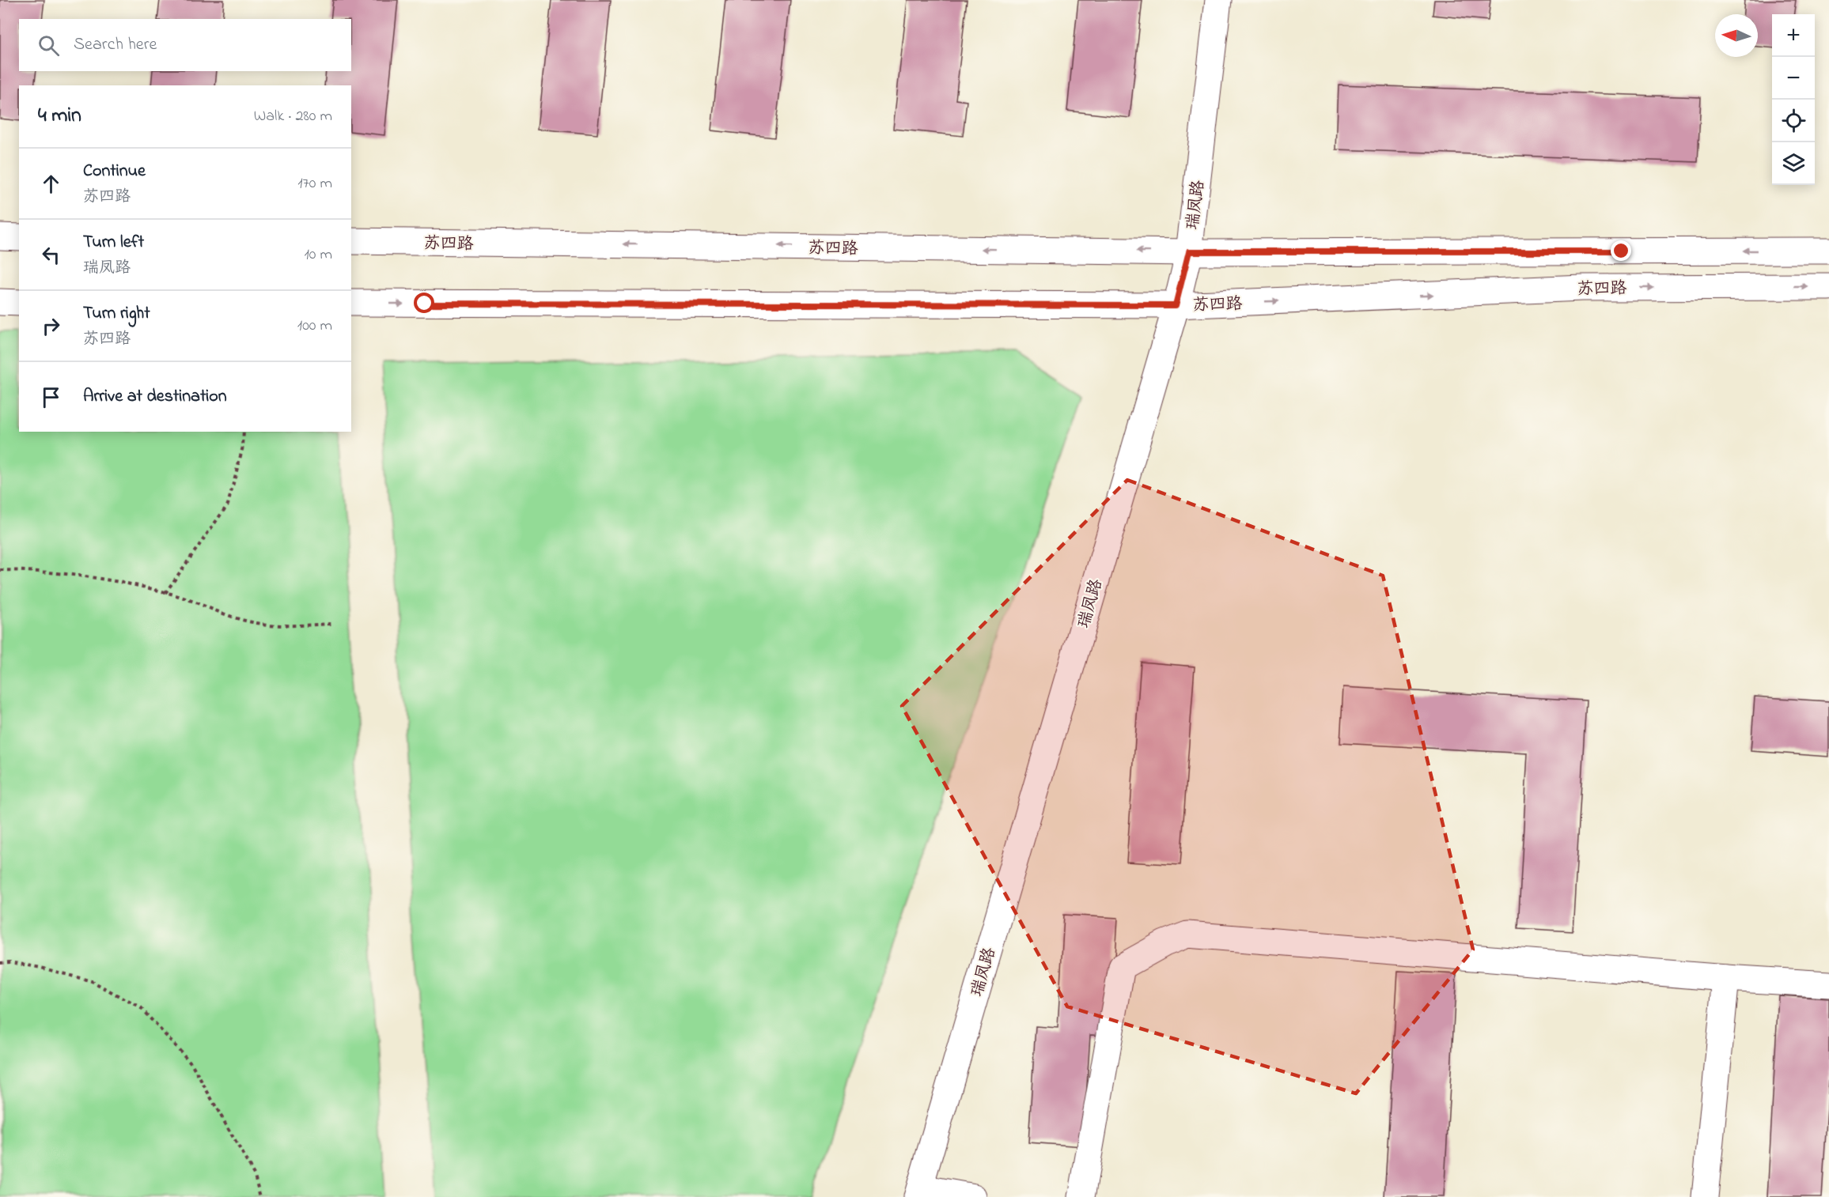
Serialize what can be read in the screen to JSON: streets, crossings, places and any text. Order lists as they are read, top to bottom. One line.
{"streets":{"street":["瑞凤路","苏四路"]},"crossings":[["瑞凤路","苏四路"]],"north":"left","page":{"map_buttons":["+","−"],"search":"Search here","heading":["4 min","Walk · 280 m"],"list":[["Continue","苏四路","170 m"],["Turn left","瑞凤路","10 m"],["Turn right","苏四路","100 m"],"Arrive at destination"]}}
